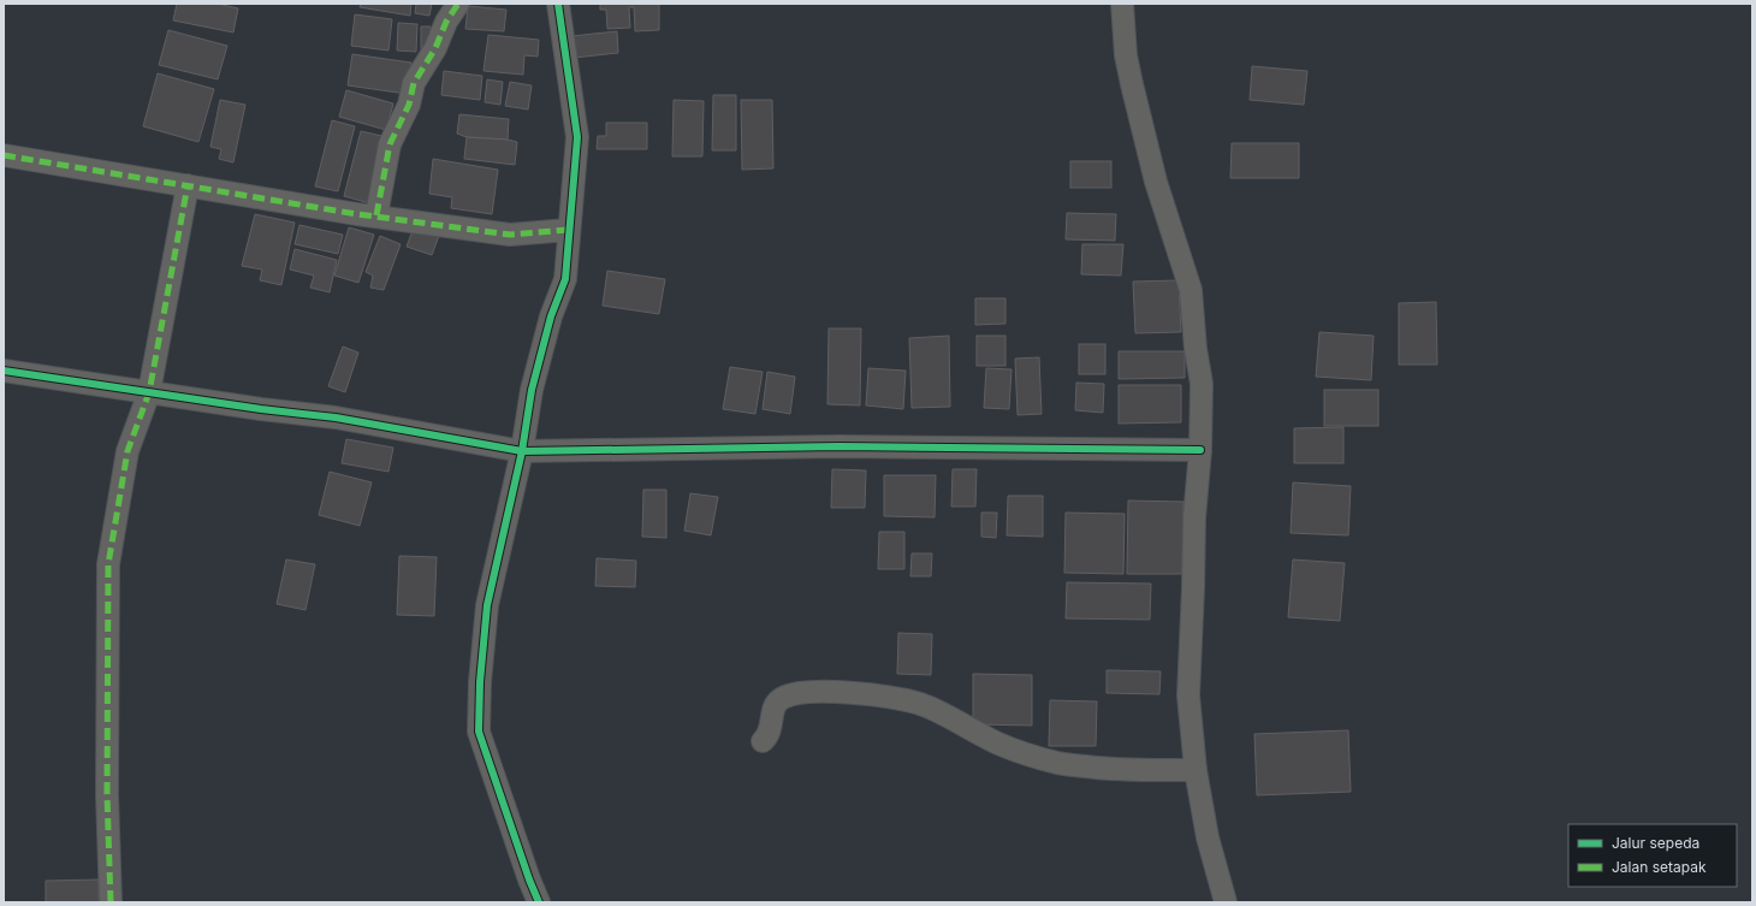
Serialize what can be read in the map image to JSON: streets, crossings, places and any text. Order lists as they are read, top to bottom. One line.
{"legend":["Jalur sepeda","Jalan setapak"]}
